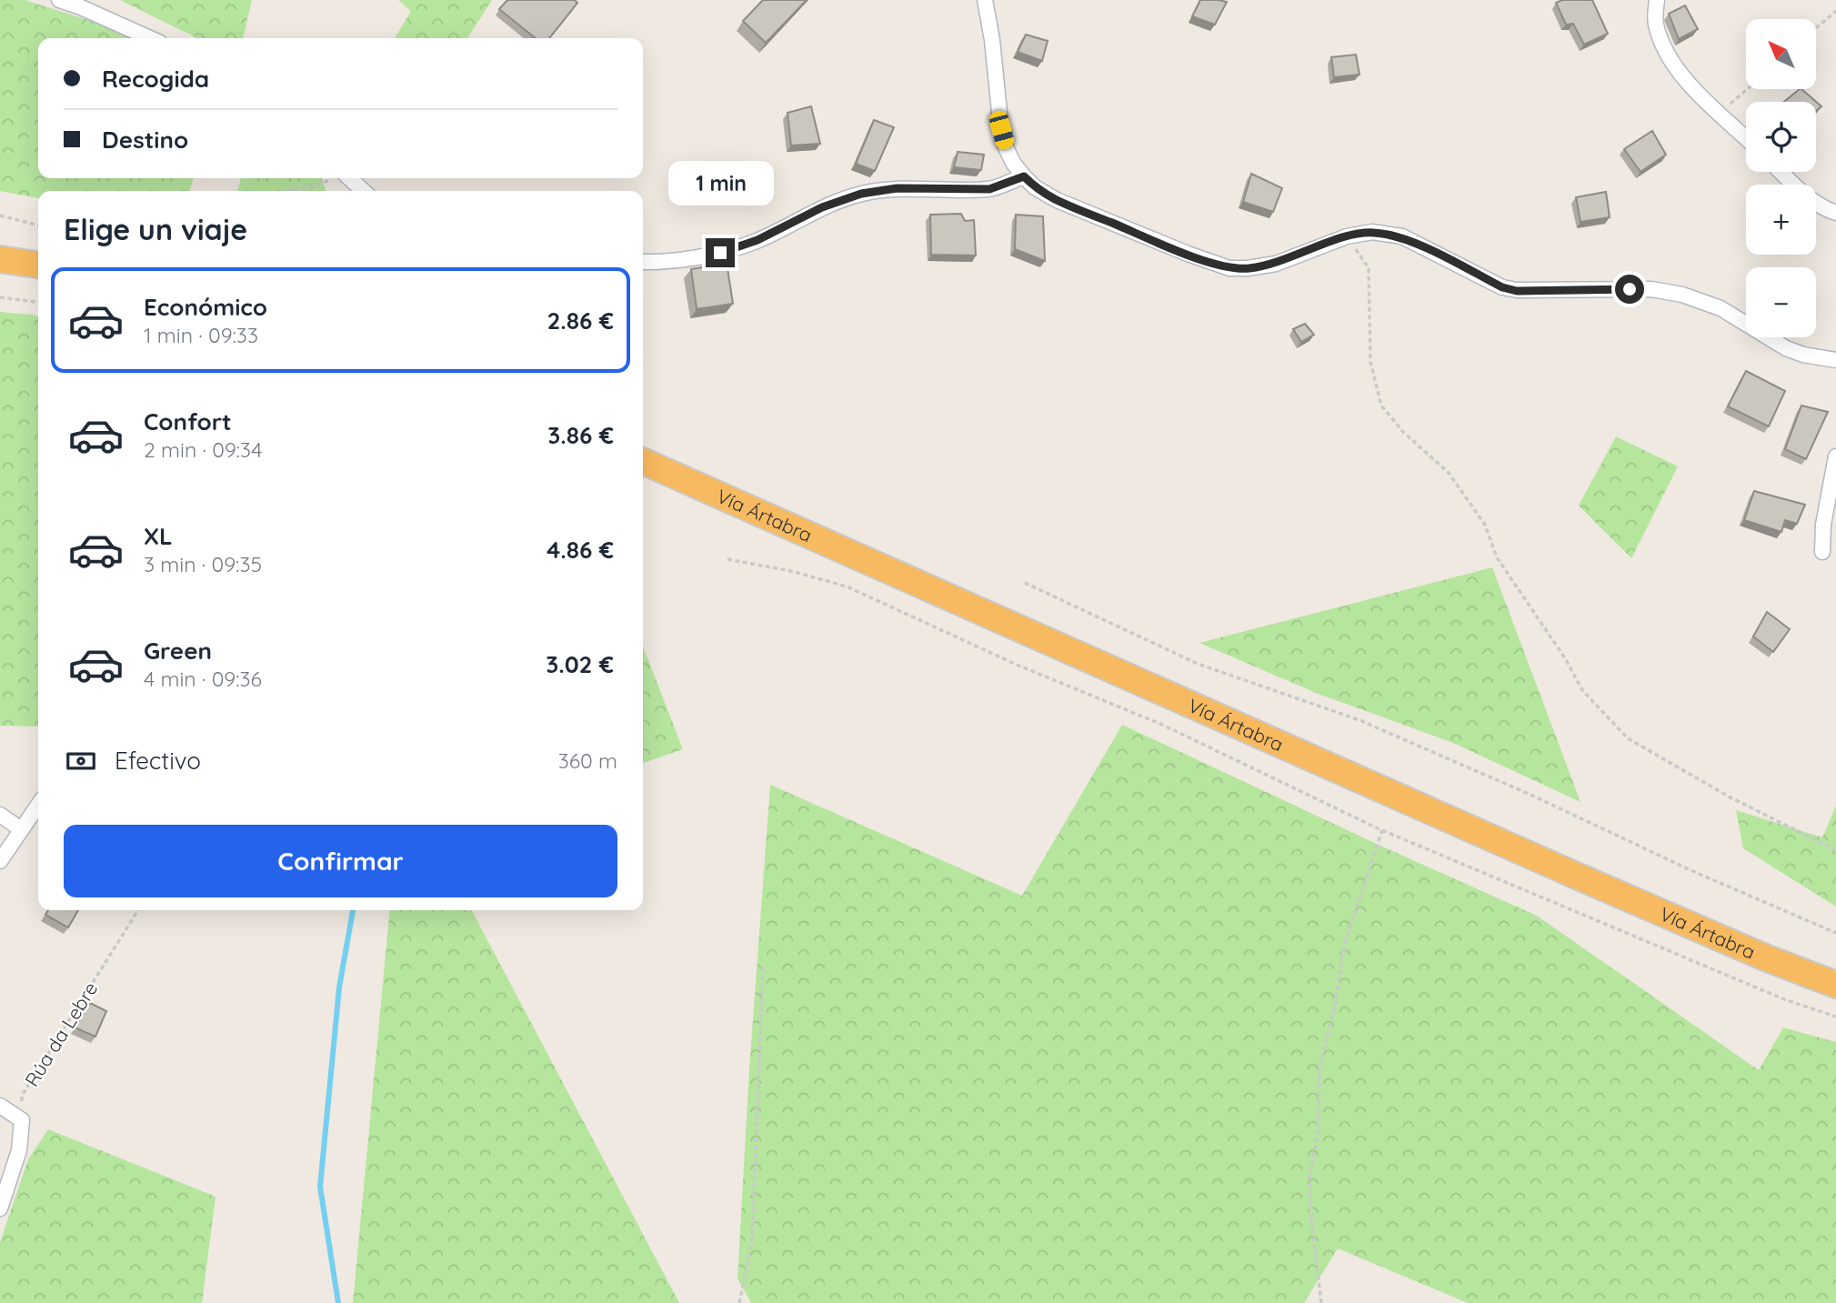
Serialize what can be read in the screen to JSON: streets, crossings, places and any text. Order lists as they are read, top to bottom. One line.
{"streets":{"highway":["Vía Ártabra"],"path":["Rúa da Lebre"]},"north":"top left","page":{"map_buttons":["+","−"],"banner":["Recogida","Destino"],"bubble":"1 min","heading":"Elige un viaje","list":[{"name":"Económico","note":"1 min · 09:33","value":"2.86 €"},{"name":"Confort","note":"2 min · 09:34","value":"3.86 €"},{"name":"XL","note":"3 min · 09:35","value":"4.86 €"},{"name":"Green","note":"4 min · 09:36","value":"3.02 €"}],"pay":["Efectivo","360 m"],"buttons":"Confirmar"}}
